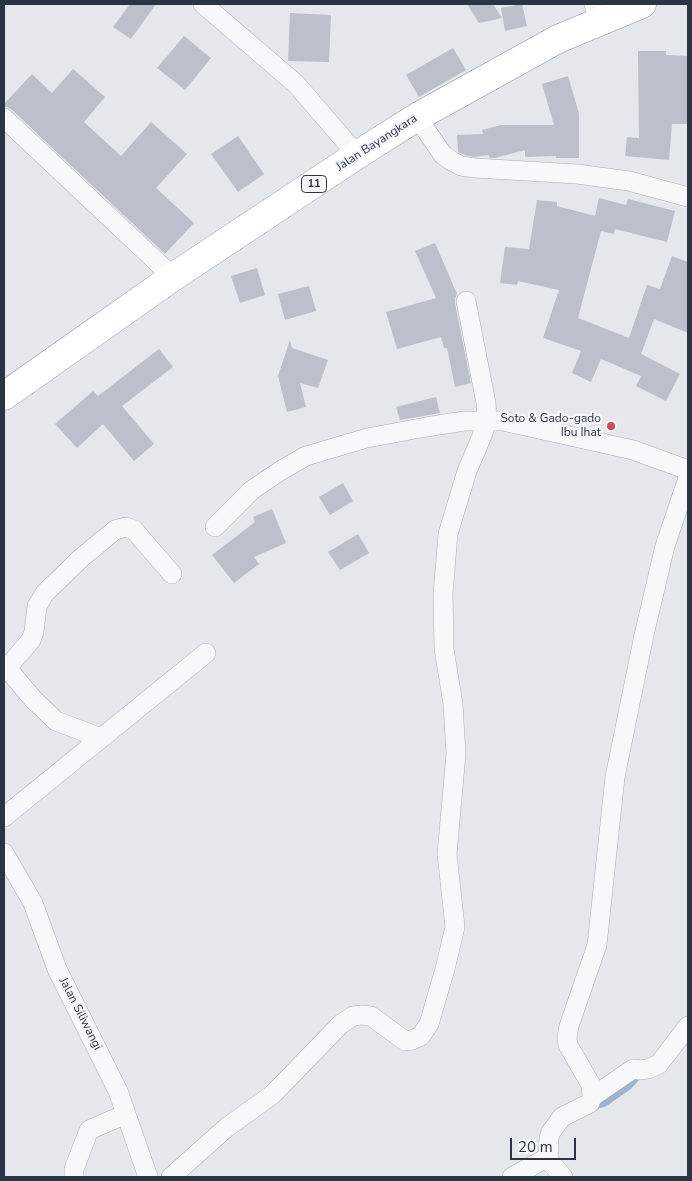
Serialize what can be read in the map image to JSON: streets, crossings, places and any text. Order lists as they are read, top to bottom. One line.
{"streets":{"highway":["Jalan Bayangkara","11"],"street":["Jalan Siliwangi"]},"places":["Soto & Gado-gado Ibu Ihat"],"scale_bar":"20 m"}
